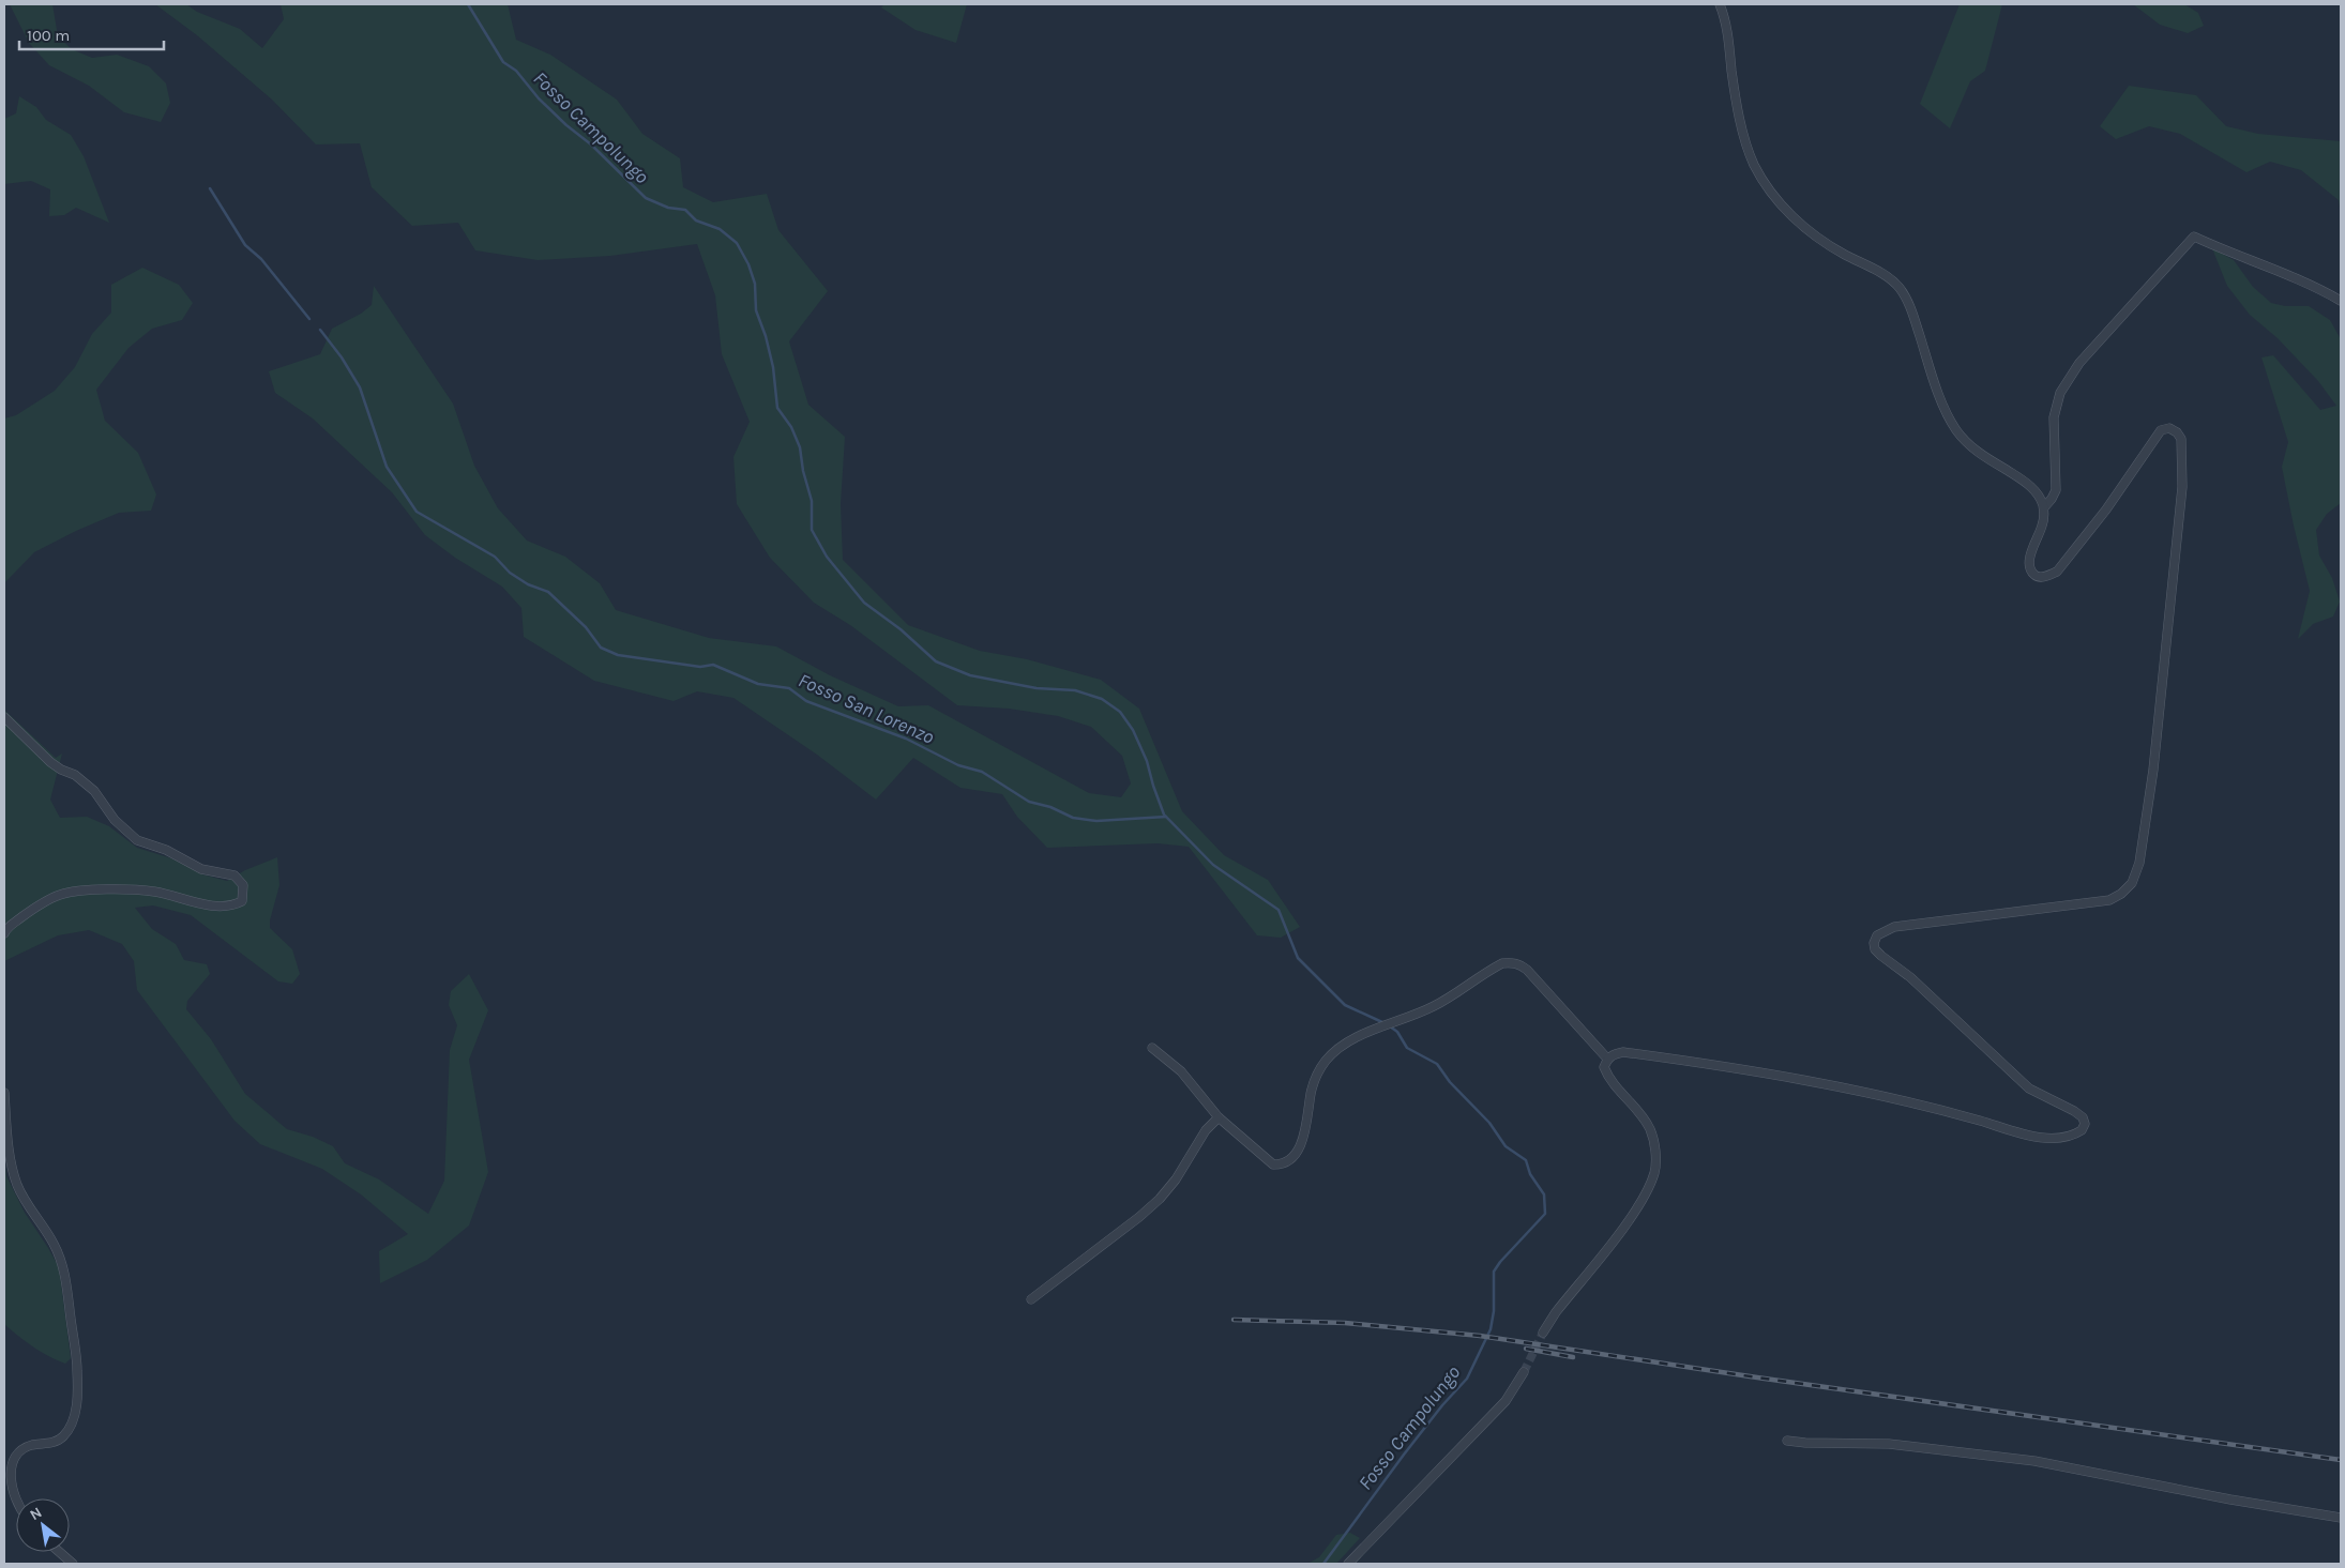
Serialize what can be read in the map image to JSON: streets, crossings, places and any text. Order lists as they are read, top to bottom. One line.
{"water":["Fosso Campolungo","Fosso San Lorenzo"],"scale_bar":"100 m","north":"top left"}
